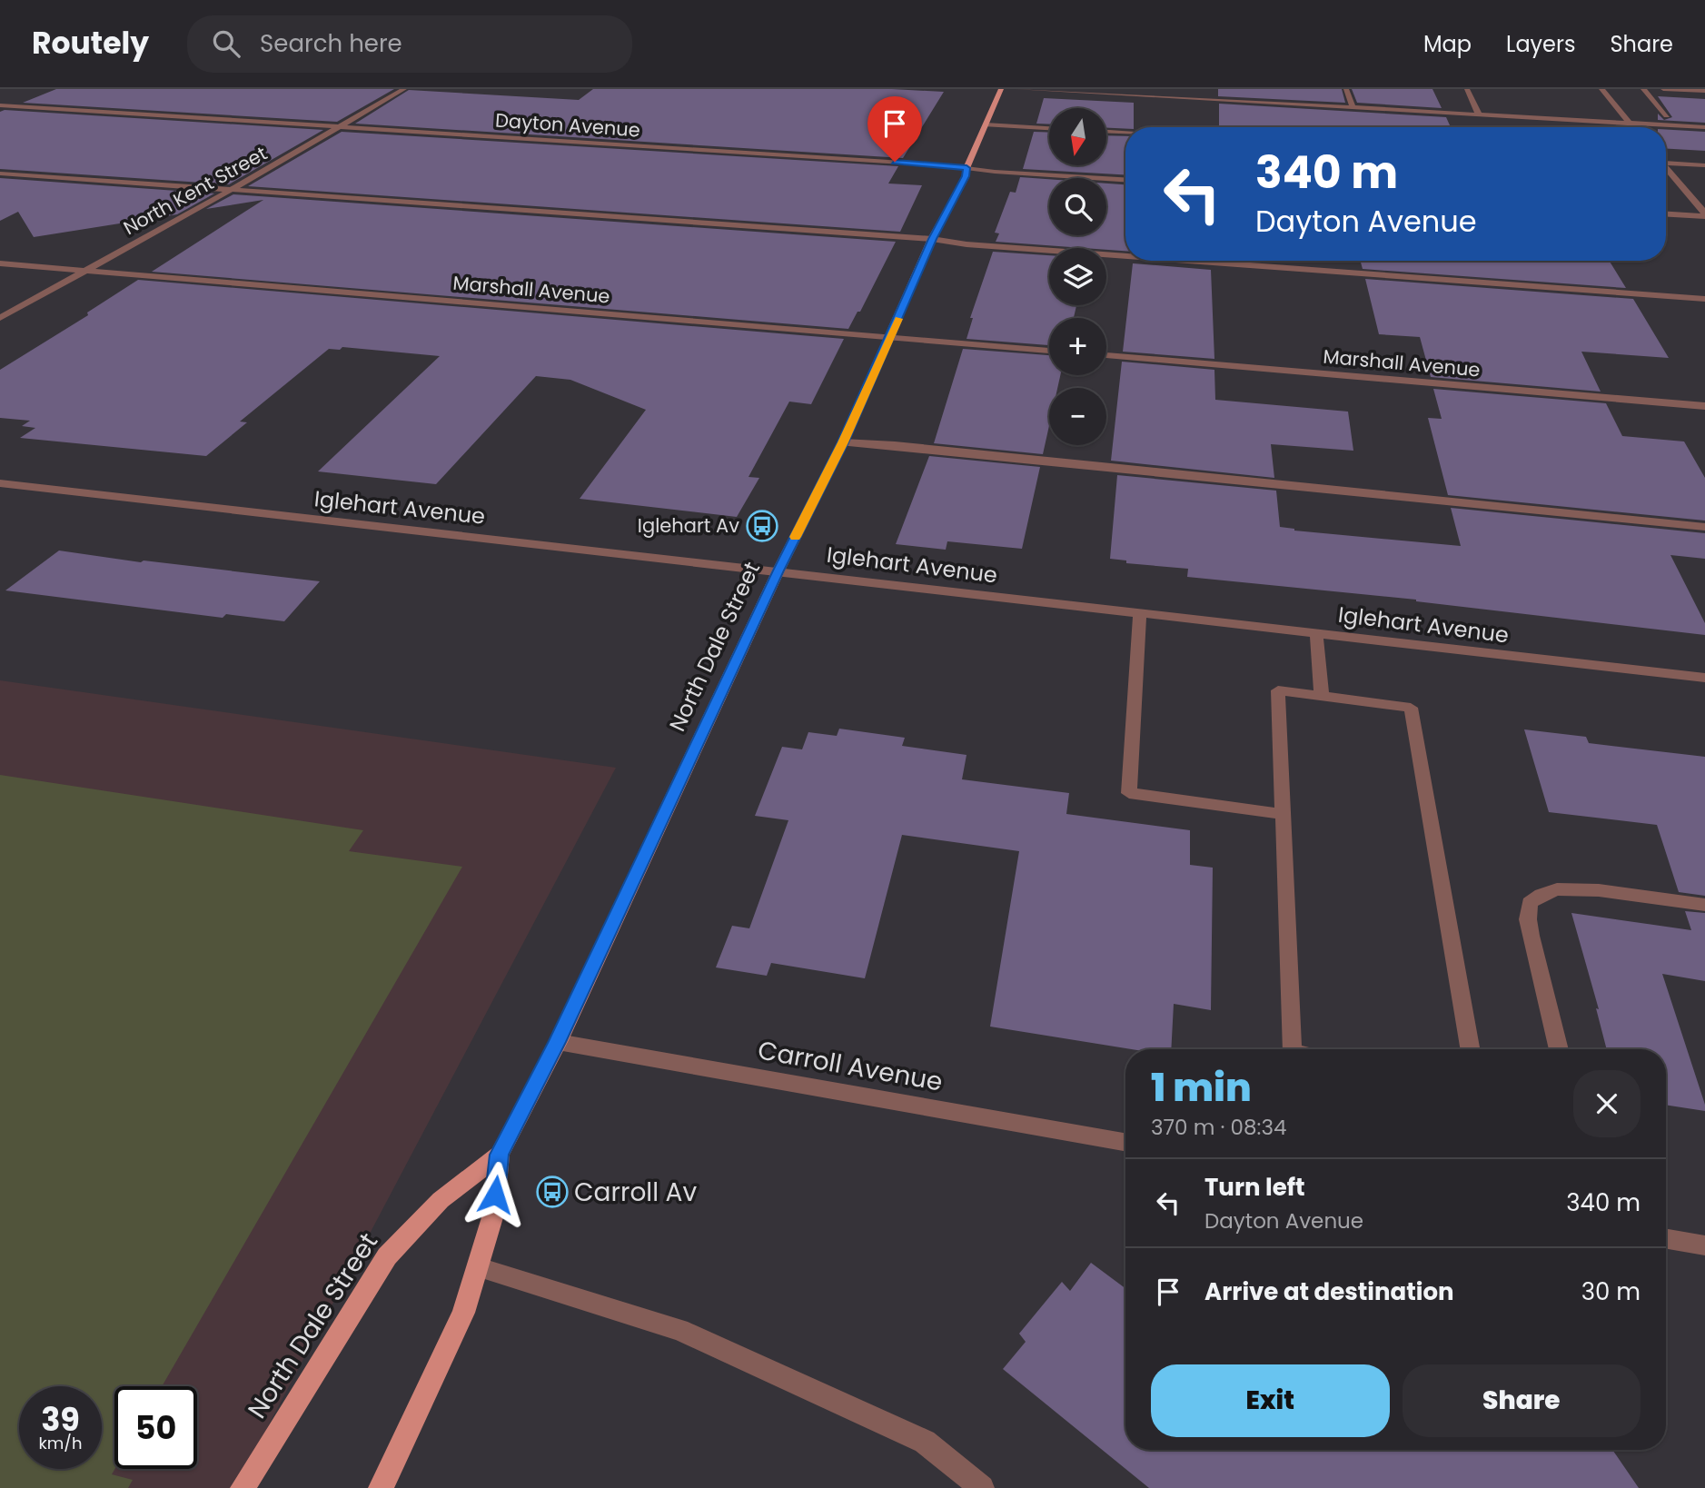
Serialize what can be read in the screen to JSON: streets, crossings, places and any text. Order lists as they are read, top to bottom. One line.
{"streets":{"main road":["North Dale Street"],"street":["Dayton Avenue","North Kent Street","Marshall Avenue","Iglehart Avenue","Carroll Avenue"]},"crossings":[["Dayton Avenue","North Kent Street"],["Dayton Avenue","North Dale Street"],["North Kent Street","Marshall Avenue"],["Marshall Avenue","North Dale Street"],["Iglehart Avenue","North Dale Street"],["North Dale Street","Carroll Avenue"]],"places":{"bus stop":["Iglehart Av","Carroll Av"]},"north":"bottom","page":{"header":"Routely","search":"Search here","nav":["Map","Layers","Share"],"map_buttons":["+","−"],"turn":["340 m","Dayton Avenue"],"heading":["1 min","370 m · 08:34"],"list":[{"name":"Turn left","note":"Dayton Avenue","value":"340 m"},{"name":"Arrive at destination","value":"30 m"}],"buttons":["Exit","Share"],"speed":"39 km/h","limit":"50"}}
